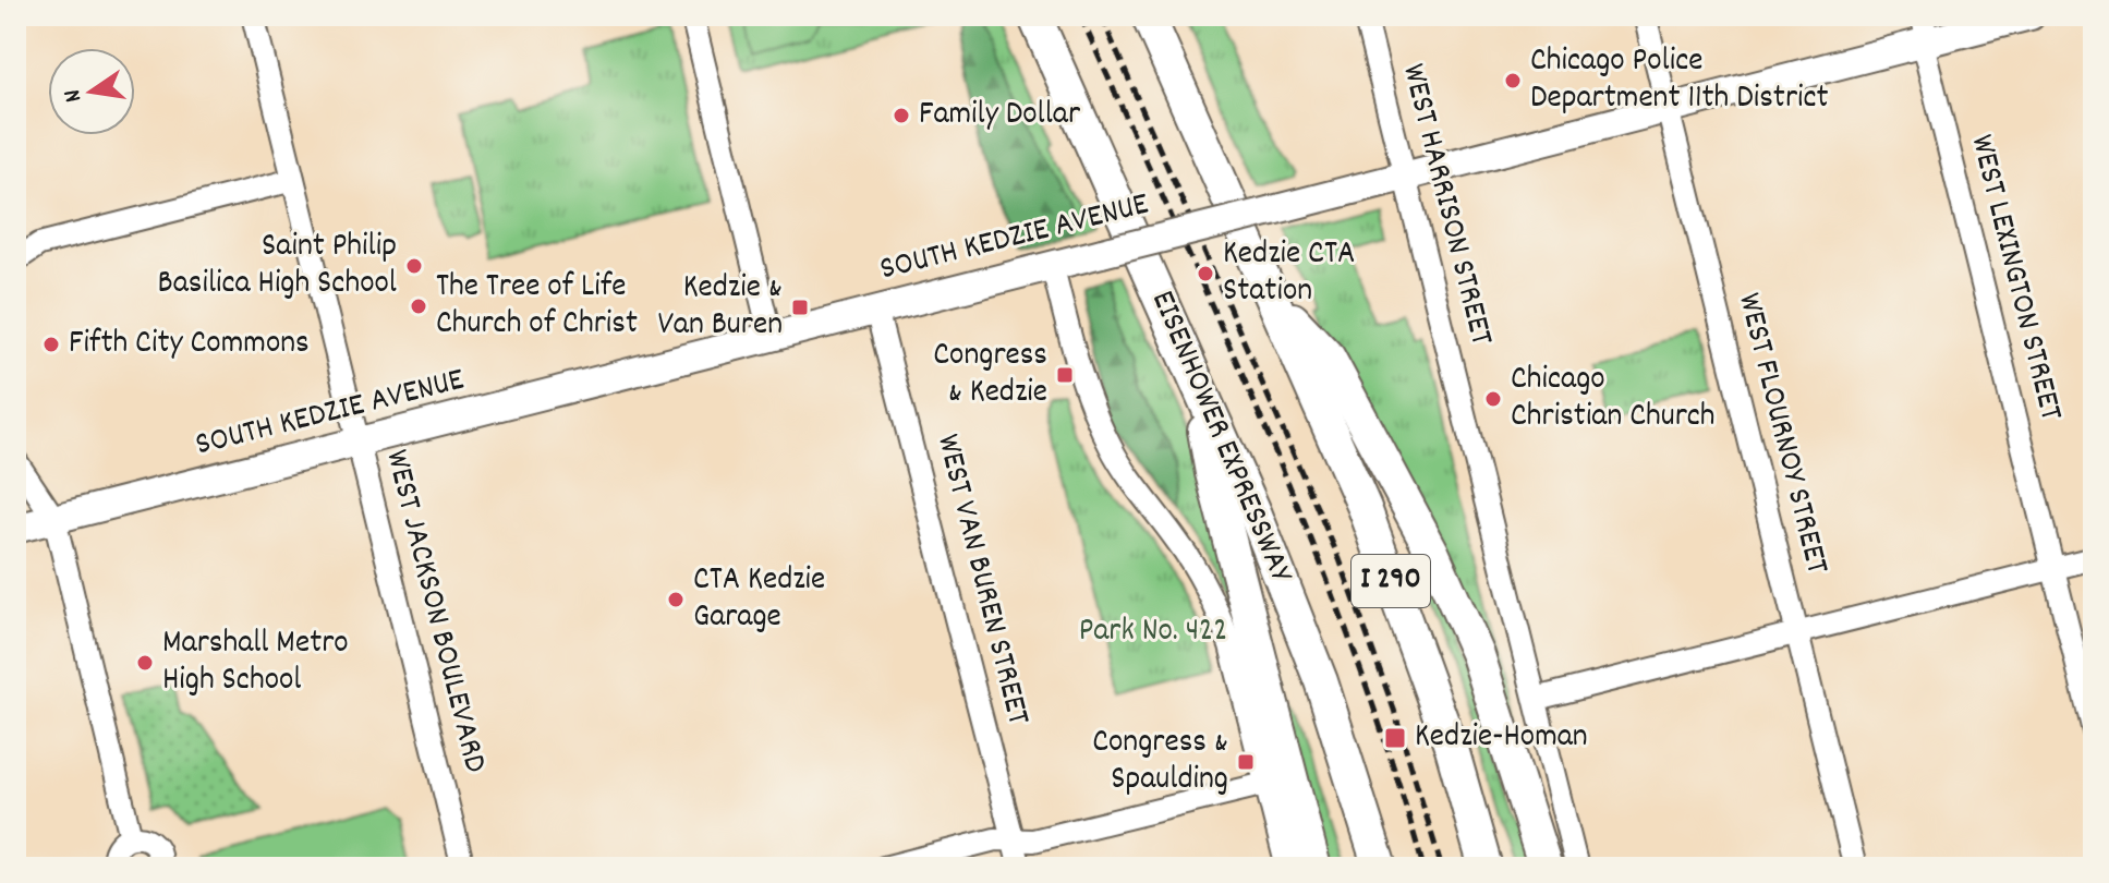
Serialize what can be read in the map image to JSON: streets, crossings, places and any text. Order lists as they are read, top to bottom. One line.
{"streets":{"highway":["EISENHOWER EXPRESSWAY","I 290"],"main road":["SOUTH KEDZIE AVENUE"],"street":["WEST HARRISON STREET","WEST LEXINGTON STREET","WEST FLOURNOY STREET","WEST VAN BUREN STREET","WEST JACKSON BOULEVARD"]},"crossings":[["WEST HARRISON STREET","SOUTH KEDZIE AVENUE"],["SOUTH KEDZIE AVENUE","WEST LEXINGTON STREET"],["SOUTH KEDZIE AVENUE","WEST FLOURNOY STREET"],["SOUTH KEDZIE AVENUE","WEST VAN BUREN STREET"],["SOUTH KEDZIE AVENUE","WEST JACKSON BOULEVARD"]],"parks":["Park No. 422"],"places":{"other":["Chicago Police Department 11th District","Family Dollar","Saint Philip Basilica High School","Kedzie CTA Station","The Tree of Life Church of Christ","Fifth City Commons","Chicago Christian Church","CTA Kedzie Garage","Marshall Metro High School"],"transit":["Kedzie & Van Buren","Congress & Kedzie","Kedzie-Homan","Congress & Spaulding"]},"north":"left"}
